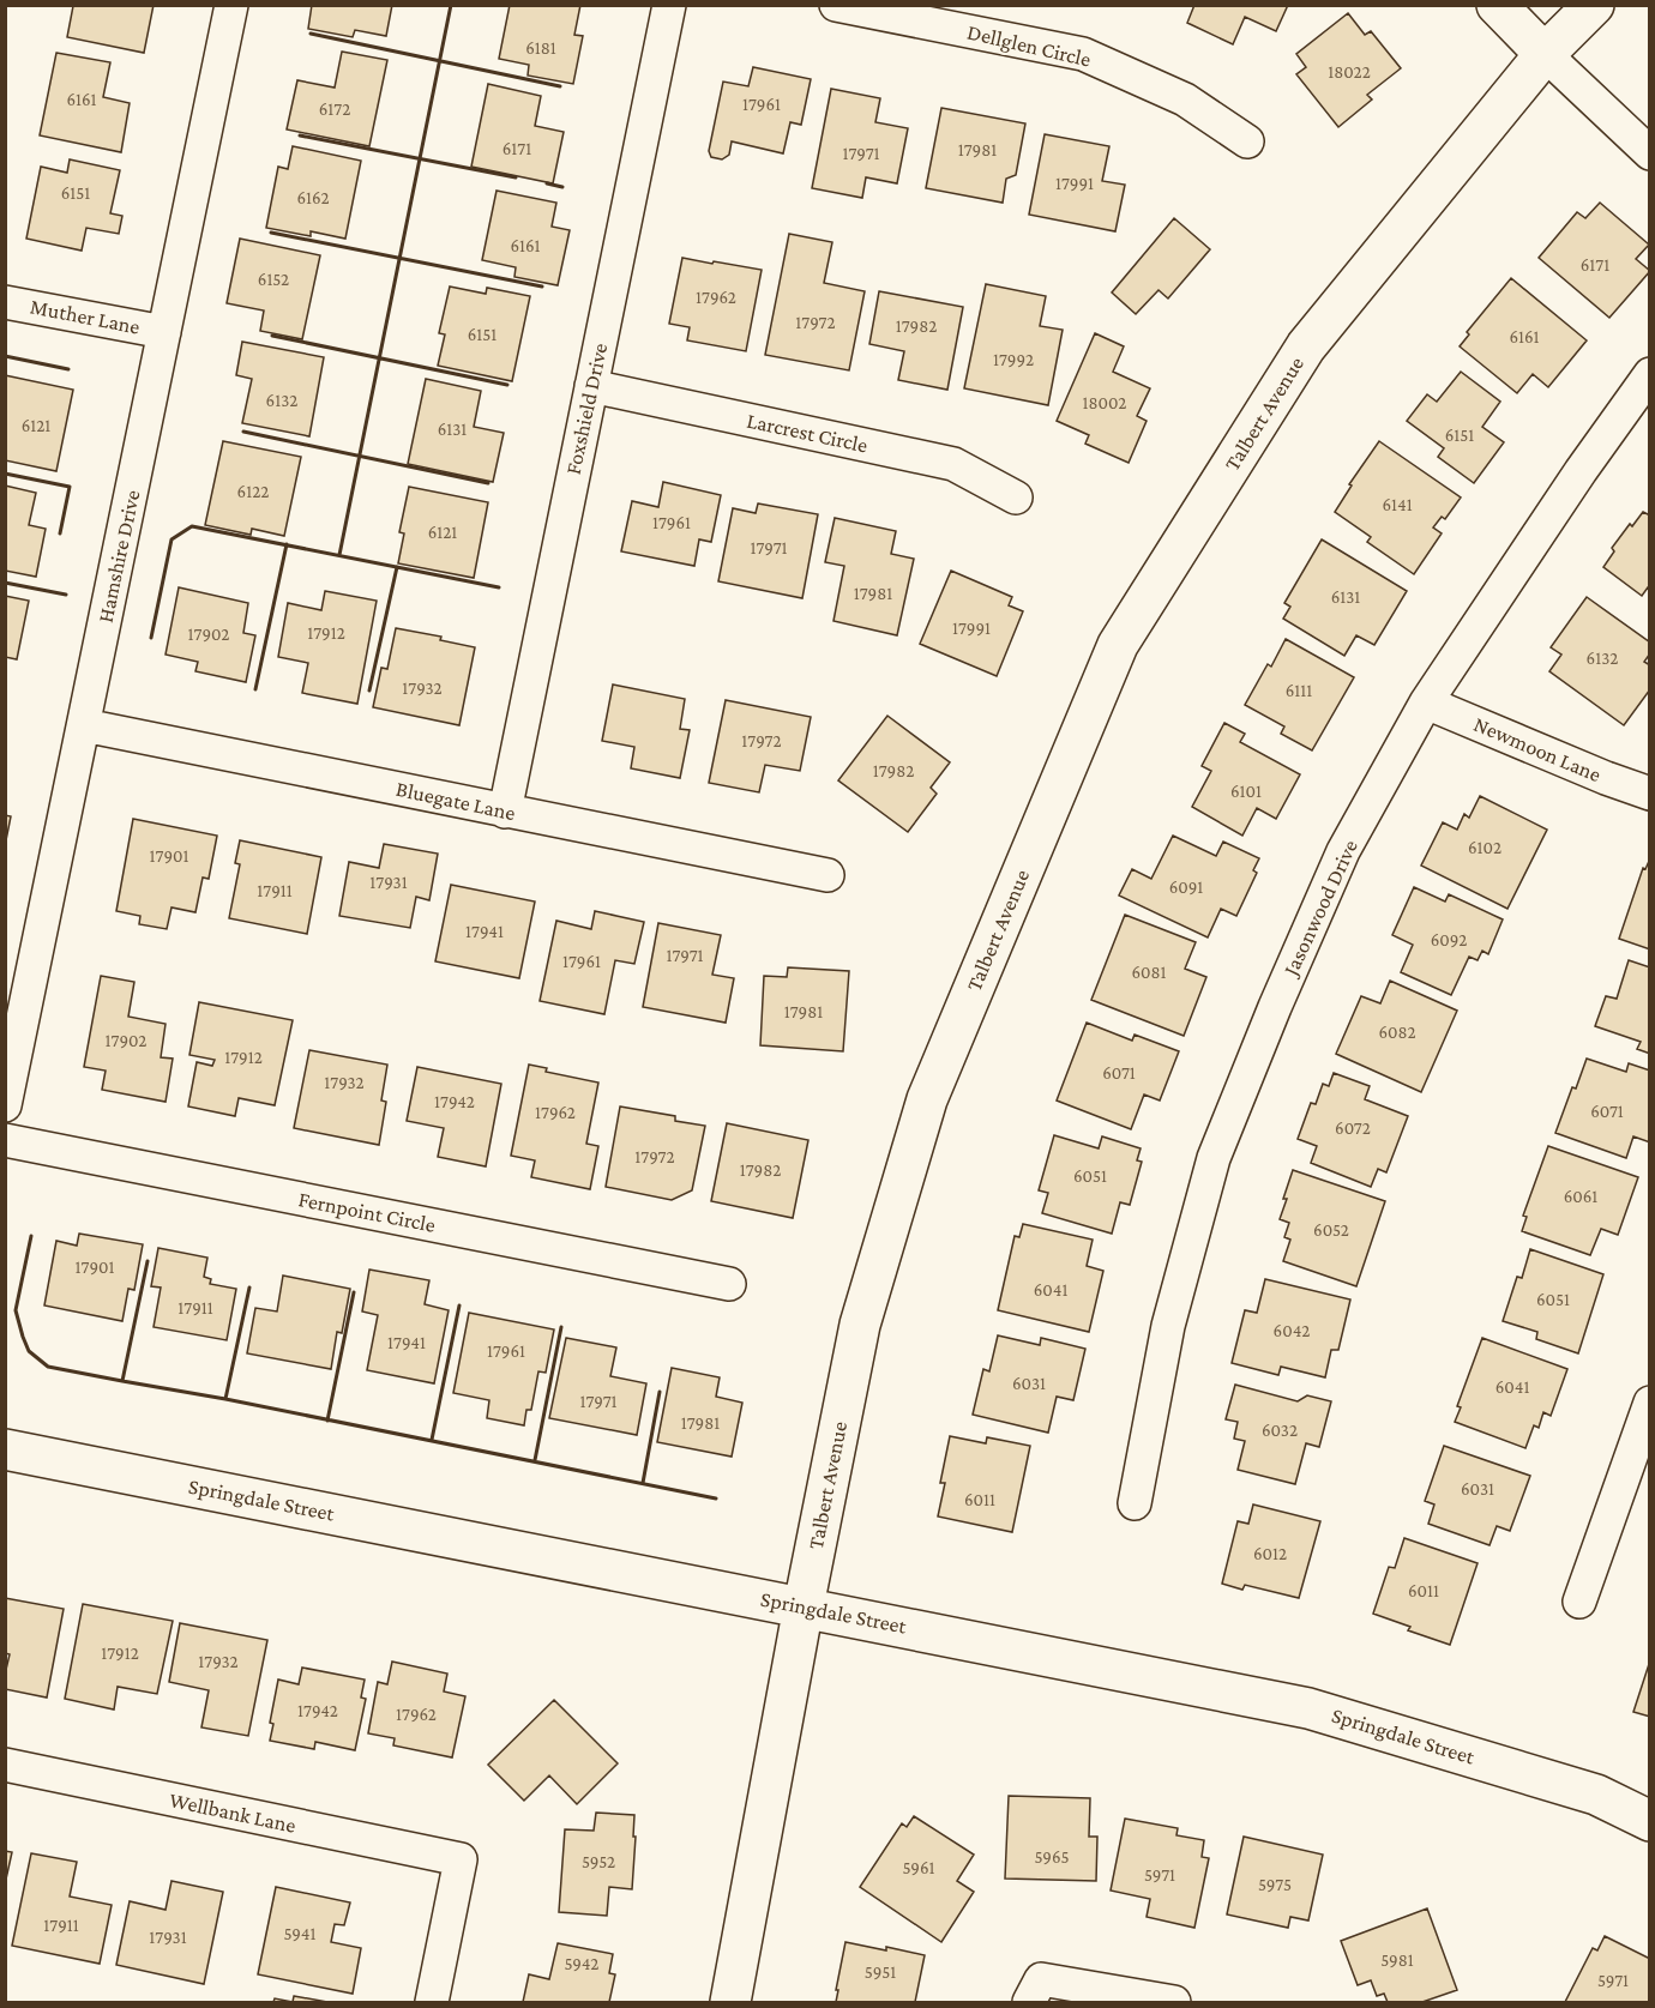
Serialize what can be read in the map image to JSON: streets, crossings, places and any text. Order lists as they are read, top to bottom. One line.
{"streets":{"street":["Dellglen Circle","Muther Lane","Foxshield Drive","Talbert Avenue","Larcrest Circle","Hamshire Drive","Newmoon Lane","Bluegate Lane","Jasonwood Drive","Fernpoint Circle","Springdale Street","Wellbank Lane"]},"crossings":[["Muther Lane","Hamshire Drive"],["Foxshield Drive","Larcrest Circle"],["Foxshield Drive","Bluegate Lane"],["Talbert Avenue","Springdale Street"],["Hamshire Drive","Bluegate Lane"],["Newmoon Lane","Jasonwood Drive"]],"house_numbers":["6181","18022","6161","17961","6172","6171","17981","17971","17991","6151","6162","6161","6171","6152","17962","17972","17982","6151","6161","17992","6132","18002","6121","6131","6151","6122","6141","17961","6121","17971","17981","6131","17991","17912","17902","6132","17932","6111","17972","17982","6101","6102","17901","17931","6091","17911","17941","6092","17971","17961","6081","17981","6082","17902","17912","6071","17932","17942","6071","17962","6072","17972","17982","6051","6061","6052","17901","6041","6051","17911","6042","17941","17961","6031","6041","17971","17981","6032","6031","6011","6012","6011","17912","17932","17942","17962","5965","5952","5961","5971","5975","17911","5941","17931","5981","5942","5951","5971"]}
